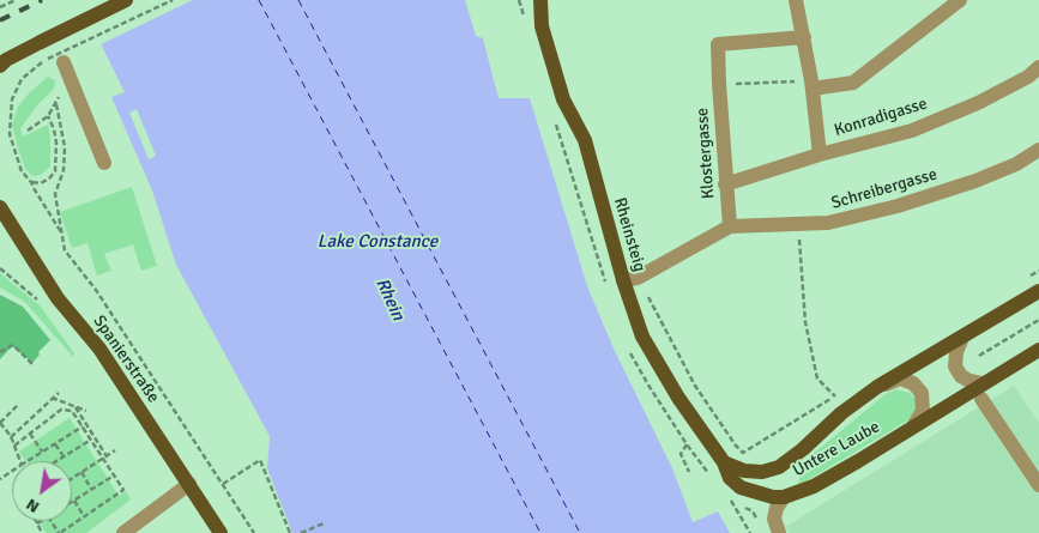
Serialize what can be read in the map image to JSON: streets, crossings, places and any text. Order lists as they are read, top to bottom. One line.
{"streets":{"main road":["Rheinsteig","Spanierstraße","Untere Laube"],"street":["Konradigasse","Klostergasse","Schreibergasse"]},"crossings":[["Konradigasse","Klostergasse"],["Klostergasse","Schreibergasse"],["Rheinsteig","Untere Laube"]],"water":["Lake Constance","Rhein"],"north":"bottom left"}
